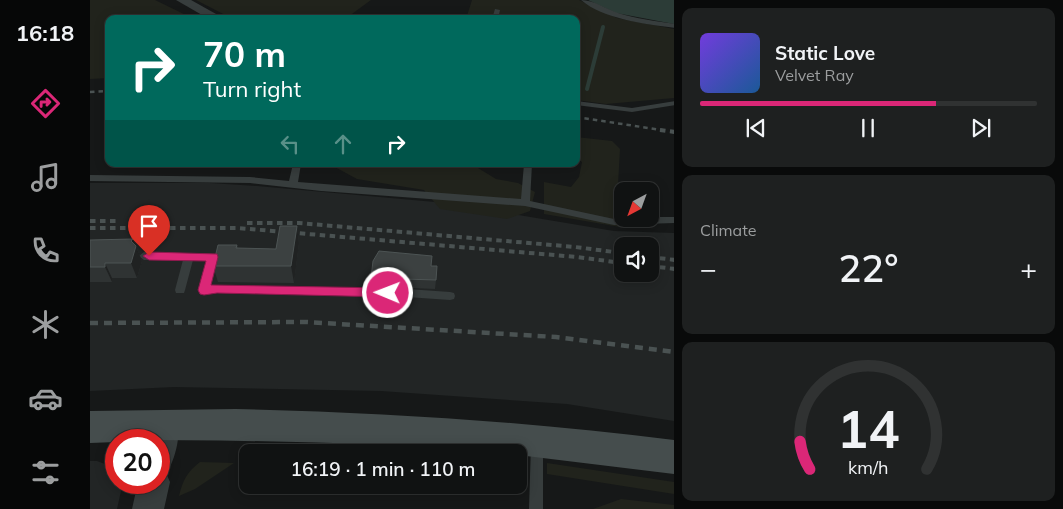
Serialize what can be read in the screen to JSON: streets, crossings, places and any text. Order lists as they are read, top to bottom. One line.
{"north":"bottom left","page":{"tabs":"16:18","turn":["70 m","Turn right"],"song":["Static Love","Velvet Ray"],"tile":"Climate","heat":["−","22°","+"],"limit":"20","trip":"16:19 · 1 min · 110 m","gauge":["14","km/h"]}}
